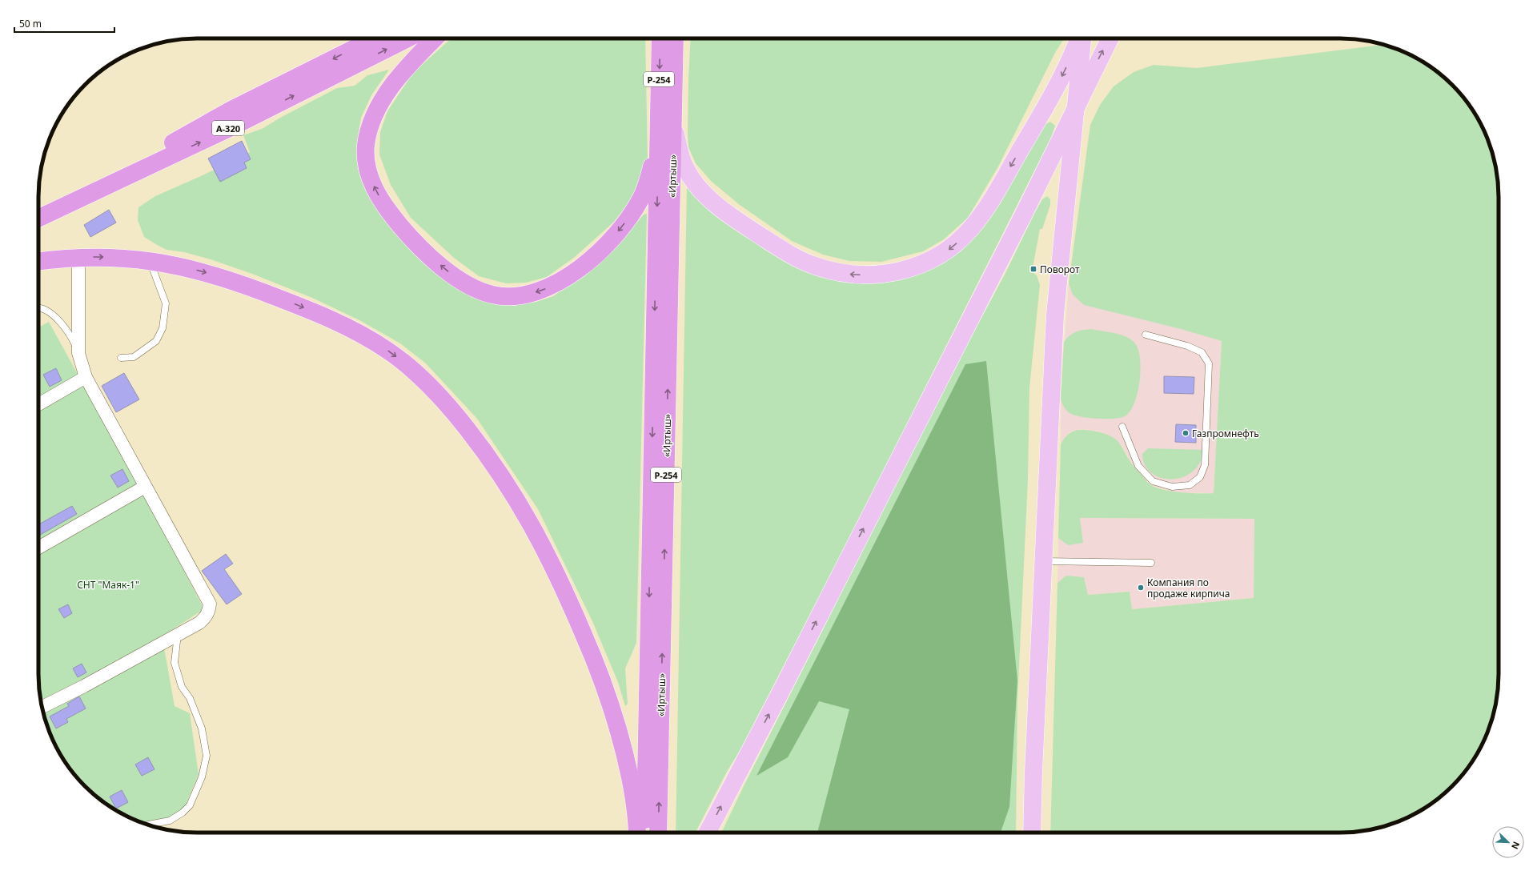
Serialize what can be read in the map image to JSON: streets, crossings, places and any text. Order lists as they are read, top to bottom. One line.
{"streets":{"highway":["Р-254","А-320","«Иртыш»"]},"parks":["СНТ \"Маяк-1\""],"places":{"transit":["Поворот"],"other":["Газпромнефть","Компания по продаже кирпича"]},"scale_bar":"50 m","north":"bottom right"}
